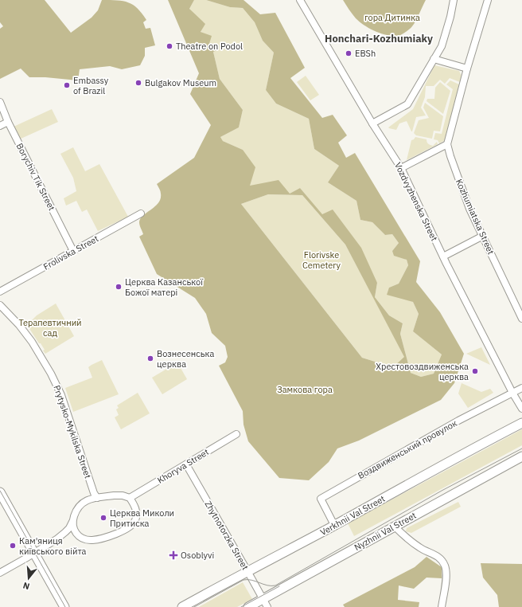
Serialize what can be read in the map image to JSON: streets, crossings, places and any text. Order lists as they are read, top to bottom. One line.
{"streets":{"main road":["Verkhnii Val Street","Nyzhnii Val Street"],"street":["Borychiv Tik Street","Vozdvyzhenska Street","Kozhumiatska Street","Frolivska Street","Prytysko-Mykilska Street","Воздвиженський провулок","Khoryva Street","Zhytnotorzka Street"]},"crossings":[["Borychiv Tik Street","Frolivska Street"],["Vozdvyzhenska Street","Воздвиженський провулок"],["Prytysko-Mykilska Street","Khoryva Street"],["Воздвиженський провулок","Verkhnii Val Street"],["Khoryva Street","Zhytnotorzka Street"],["Verkhnii Val Street","Zhytnotorzka Street"],["Nyzhnii Val Street","Zhytnotorzka Street"]],"districts":["Honchari-Kozhumiaky"],"parks":["гора Дитинка","Florivske Cemetery","Терапевтичний сад","Замкова гора"],"places":{"other":["Theatre on Podol","EBSh","Bulgakov Museum","Embassy of Brazil","Церква Казанської Божої матері","Вознесенська церква","Хрестовоздвиженська церква","Церква Миколи Притиска","Кам'яниця київського війта"],"health":["Osoblyvi"]},"north":"bottom"}
